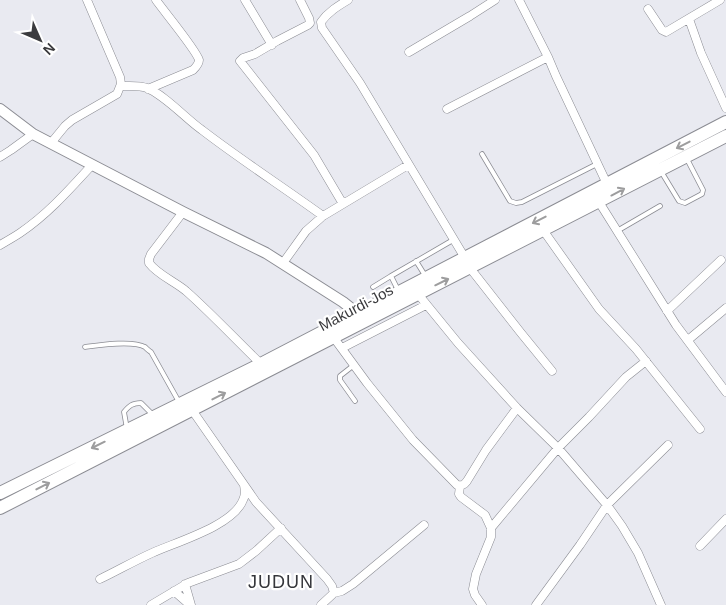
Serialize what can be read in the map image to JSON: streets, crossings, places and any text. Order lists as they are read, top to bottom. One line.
{"streets":{"highway":["Makurdi-Jos"]},"districts":["JUDUN"],"north":"bottom right"}
